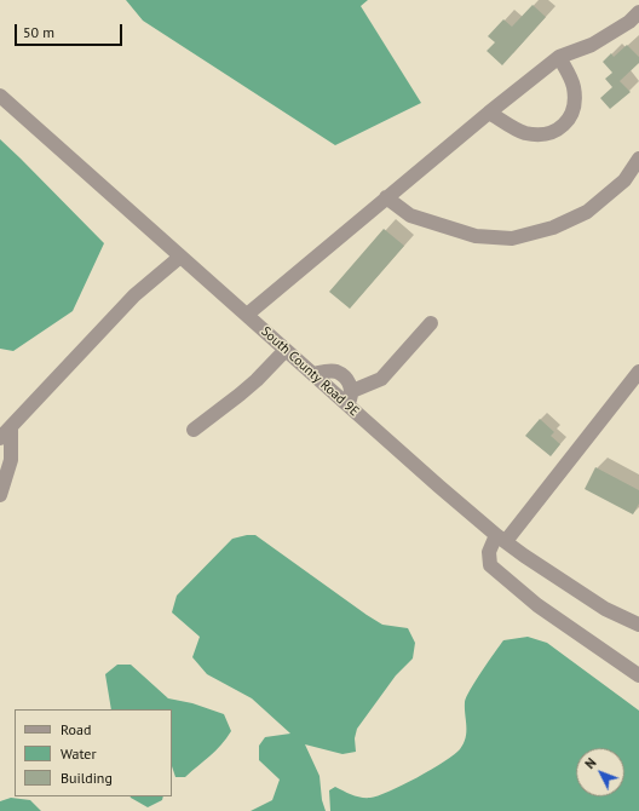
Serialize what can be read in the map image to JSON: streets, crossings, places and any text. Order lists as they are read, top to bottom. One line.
{"streets":{"street":["South County Road 9E"]},"legend":["Road","Water","Building"],"scale_bar":"50 m","north":"top left"}
